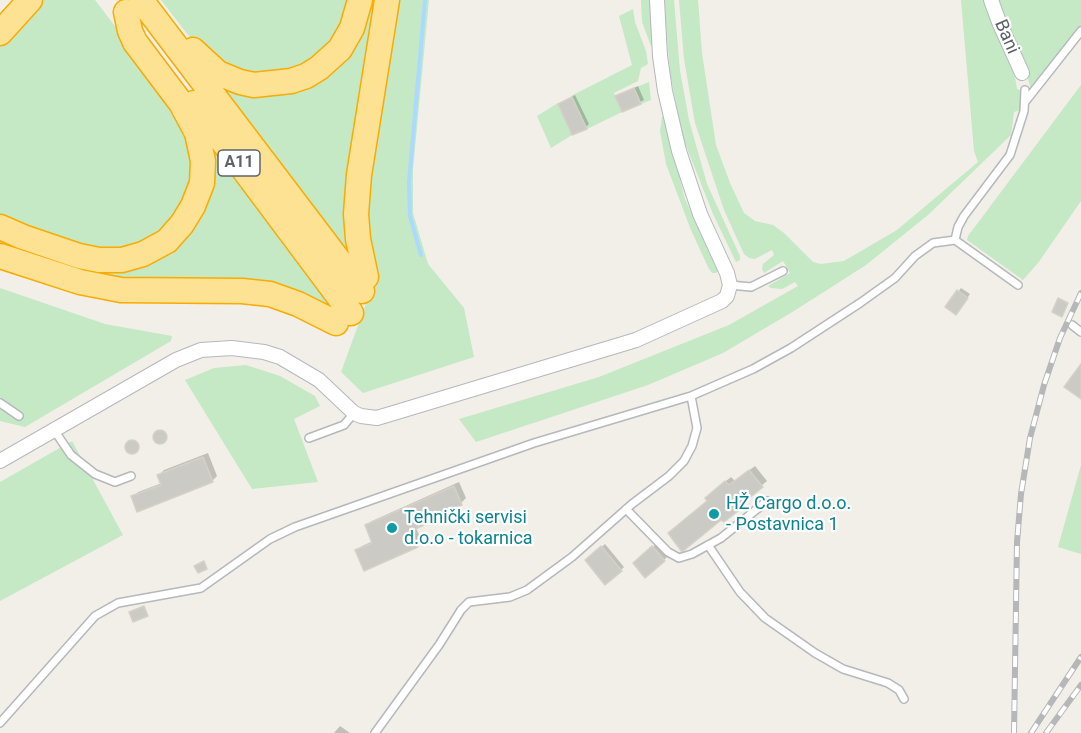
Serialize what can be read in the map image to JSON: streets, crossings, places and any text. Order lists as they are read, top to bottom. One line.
{"streets":{"highway":["A11"],"street":["Bani"]},"places":["HŽ Cargo d.o.o. - Postavnica 1","Tehnički servisi d.o.o - tokarnica"]}
